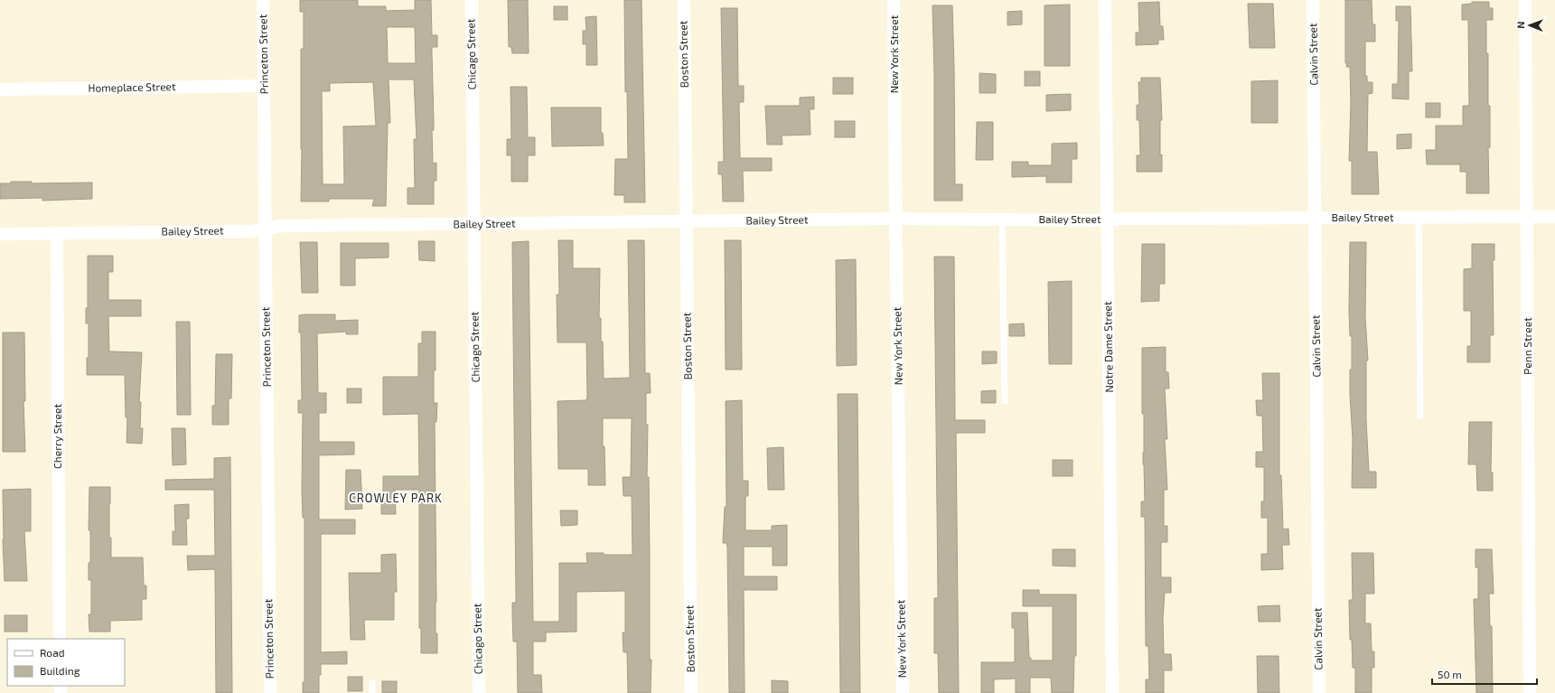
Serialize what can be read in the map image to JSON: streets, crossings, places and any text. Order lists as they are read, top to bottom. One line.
{"streets":{"street":["Princeton Street","Chicago Street","Boston Street","New York Street","Calvin Street","Homeplace Street","Bailey Street","Penn Street","Notre Dame Street","Cherry Street"]},"crossings":[["Princeton Street","Homeplace Street"],["Princeton Street","Bailey Street"],["Chicago Street","Bailey Street"],["Boston Street","Bailey Street"],["New York Street","Bailey Street"],["Calvin Street","Bailey Street"],["Bailey Street","Penn Street"],["Bailey Street","Notre Dame Street"],["Bailey Street","Cherry Street"]],"districts":["CROWLEY PARK"],"legend":["Road","Building"],"scale_bar":"50 m","north":"left"}
